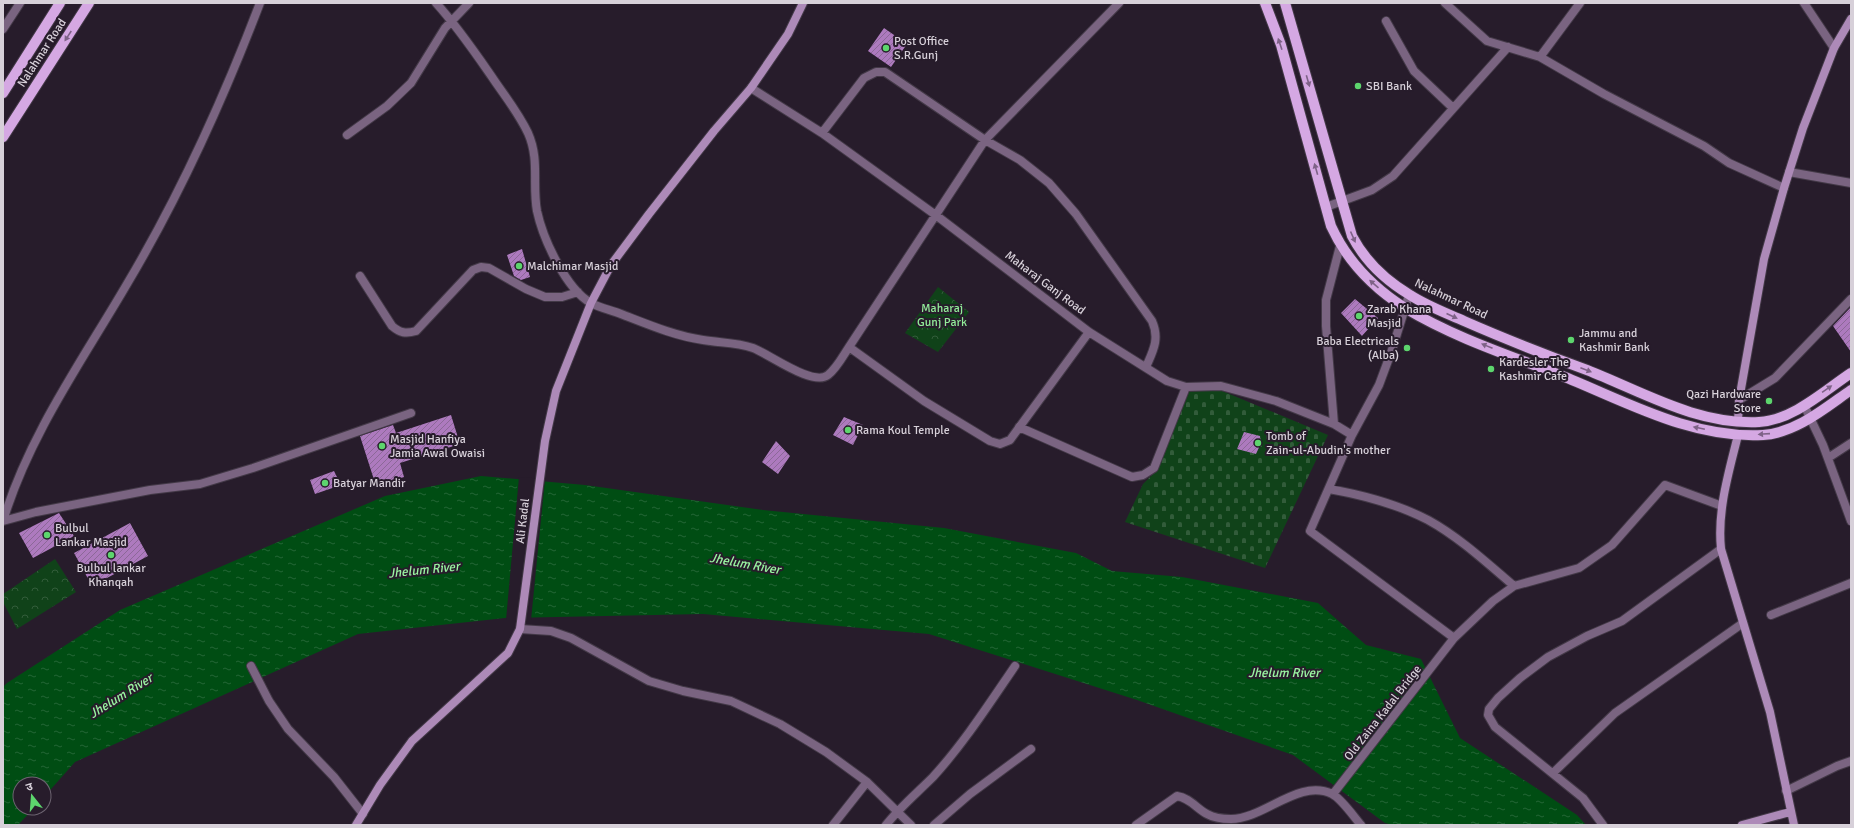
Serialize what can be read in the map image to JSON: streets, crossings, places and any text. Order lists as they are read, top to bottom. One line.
{"streets":{"main road":["Nalahmar Road"],"street":["Maharaj Ganj Road","Ali Kadal","Old Zaina Kadal Bridge"]},"crossings":[["Maharaj Ganj Road","Ali Kadal"]],"water":["Jhelum River"],"parks":["Maharaj Gunj Park"],"places":["Post Office S.R.Gunj","SBI Bank","Malchimar Masjid","Zarab Khana Masjid","Jammu and Kashmir Bank","Baba Electricals (Alba)","Kardesler The Kashmir Cafe","Qazi Hardware Store","Rama Koul Temple","Tomb of Zain-ul-Abudin's mother","Masjid Hanfiya Jamia Awal Owaisi","Batyar Mandir","Bulbul Lankar Masjid","Bulbul lankar Khanqah"],"north":"top"}
